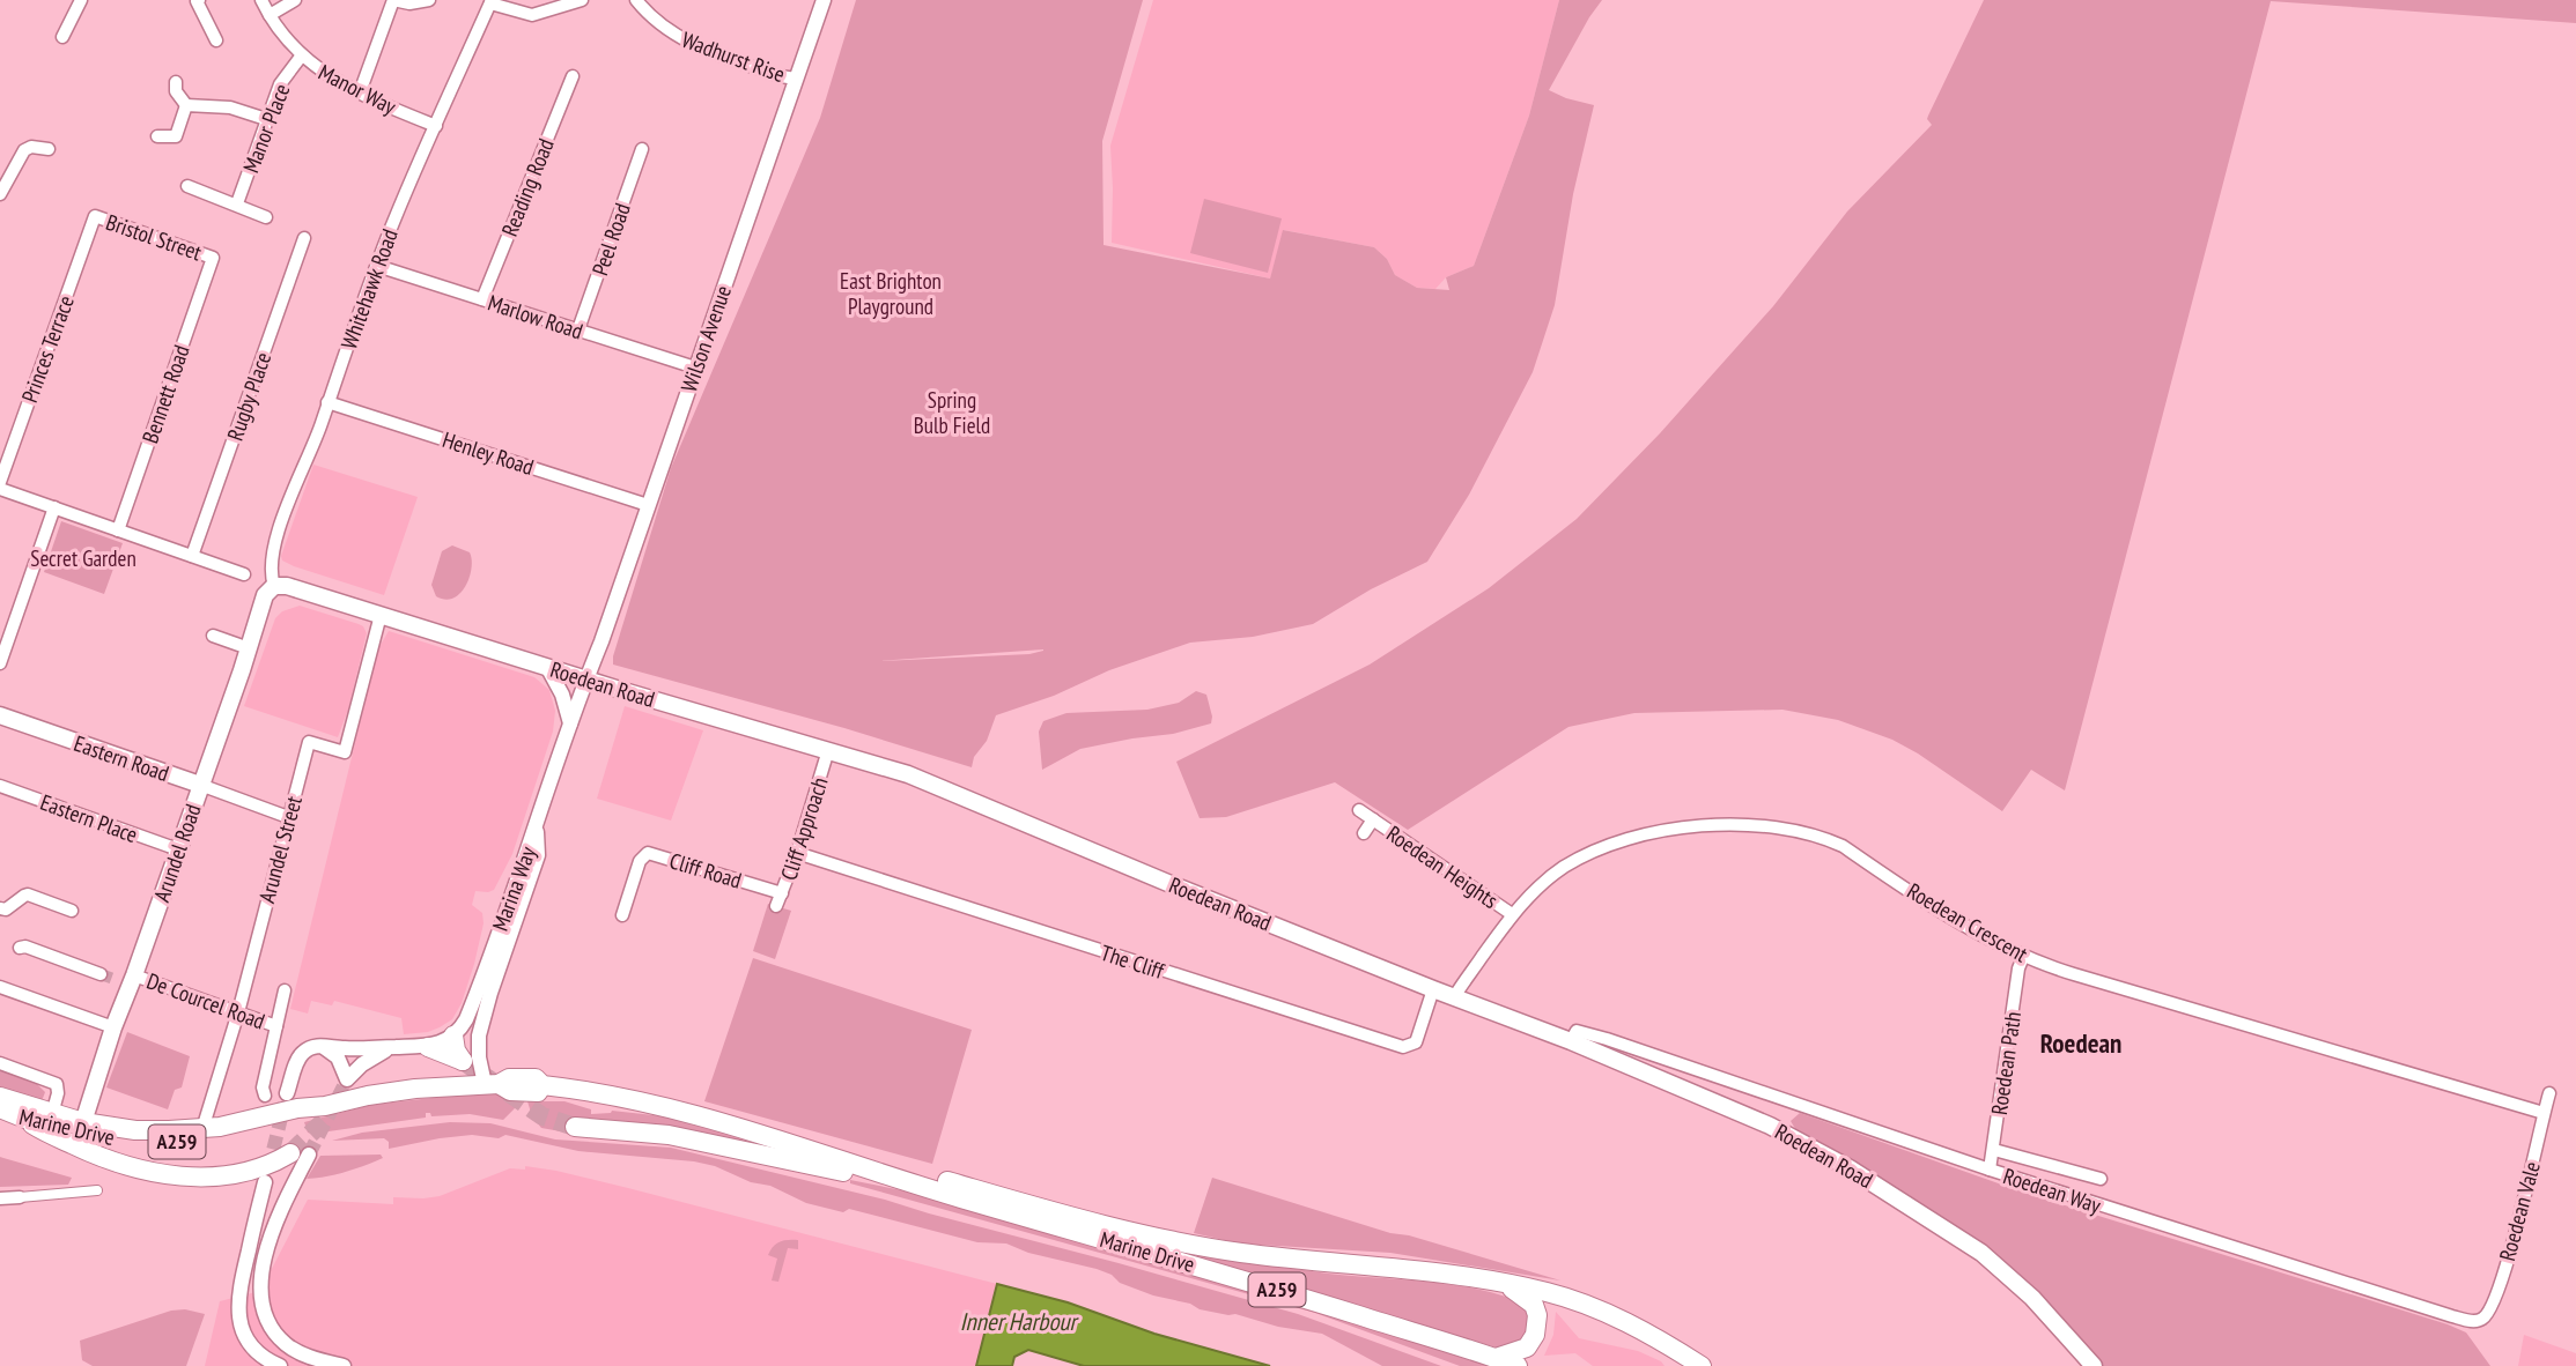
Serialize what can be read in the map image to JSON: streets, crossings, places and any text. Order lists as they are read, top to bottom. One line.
{"streets":{"main road":["Roedean Road","Eastern Road","Arundel Road","Marine Drive","A259"],"street":["Wadhurst Rise","Manor Way","Manor Place","Reading Road","Bristol Street","Peel Road","Whitehawk Road","Marlow Road","Wilson Avenue","Princes Terrace","Bennett Road","Rugby Place","Henley Road","Eastern Place","Cliff Approach","Arundel Street","Roedean Heights","Cliff Road","Marina Way","Roedean Crescent","The Cliff","De Courcel Road","Roedean Path","Roedean Way","Roedean Vale"]},"crossings":[["Wadhurst Rise","Wilson Avenue"],["Manor Way","Manor Place"],["Manor Way","Whitehawk Road"],["Reading Road","Marlow Road"],["Bristol Street","Princes Terrace"],["Bristol Street","Bennett Road"],["Peel Road","Marlow Road"],["Whitehawk Road","Marlow Road"],["Whitehawk Road","Henley Road"],["Whitehawk Road","Roedean Road"],["Whitehawk Road","Arundel Road"],["Marlow Road","Wilson Avenue"],["Wilson Avenue","Henley Road"],["Wilson Avenue","Roedean Road"],["Wilson Avenue","Marina Way"],["Roedean Road","Cliff Approach"],["Roedean Road","Arundel Street"],["Roedean Road","Arundel Road"],["Roedean Road","Marina Way"],["Roedean Road","Roedean Crescent"],["Roedean Road","The Cliff"],["Roedean Road","Roedean Way"],["Eastern Road","Arundel Street"],["Eastern Road","Arundel Road"],["Eastern Place","Arundel Road"],["Cliff Approach","Cliff Road"],["Cliff Approach","The Cliff"],["Arundel Street","De Courcel Road"],["Arundel Street","Marine Drive"],["Arundel Road","De Courcel Road"],["Arundel Road","Marine Drive"],["Arundel Road","A259"],["Roedean Heights","Roedean Crescent"],["Roedean Crescent","Roedean Path"],["Roedean Crescent","Roedean Vale"],["Roedean Path","Roedean Way"],["Marine Drive","A259"],["Roedean Way","Roedean Vale"]],"districts":["Roedean"],"water":["Inner Harbour"],"parks":["East Brighton Playground","Spring Bulb Field","Secret Garden"]}
